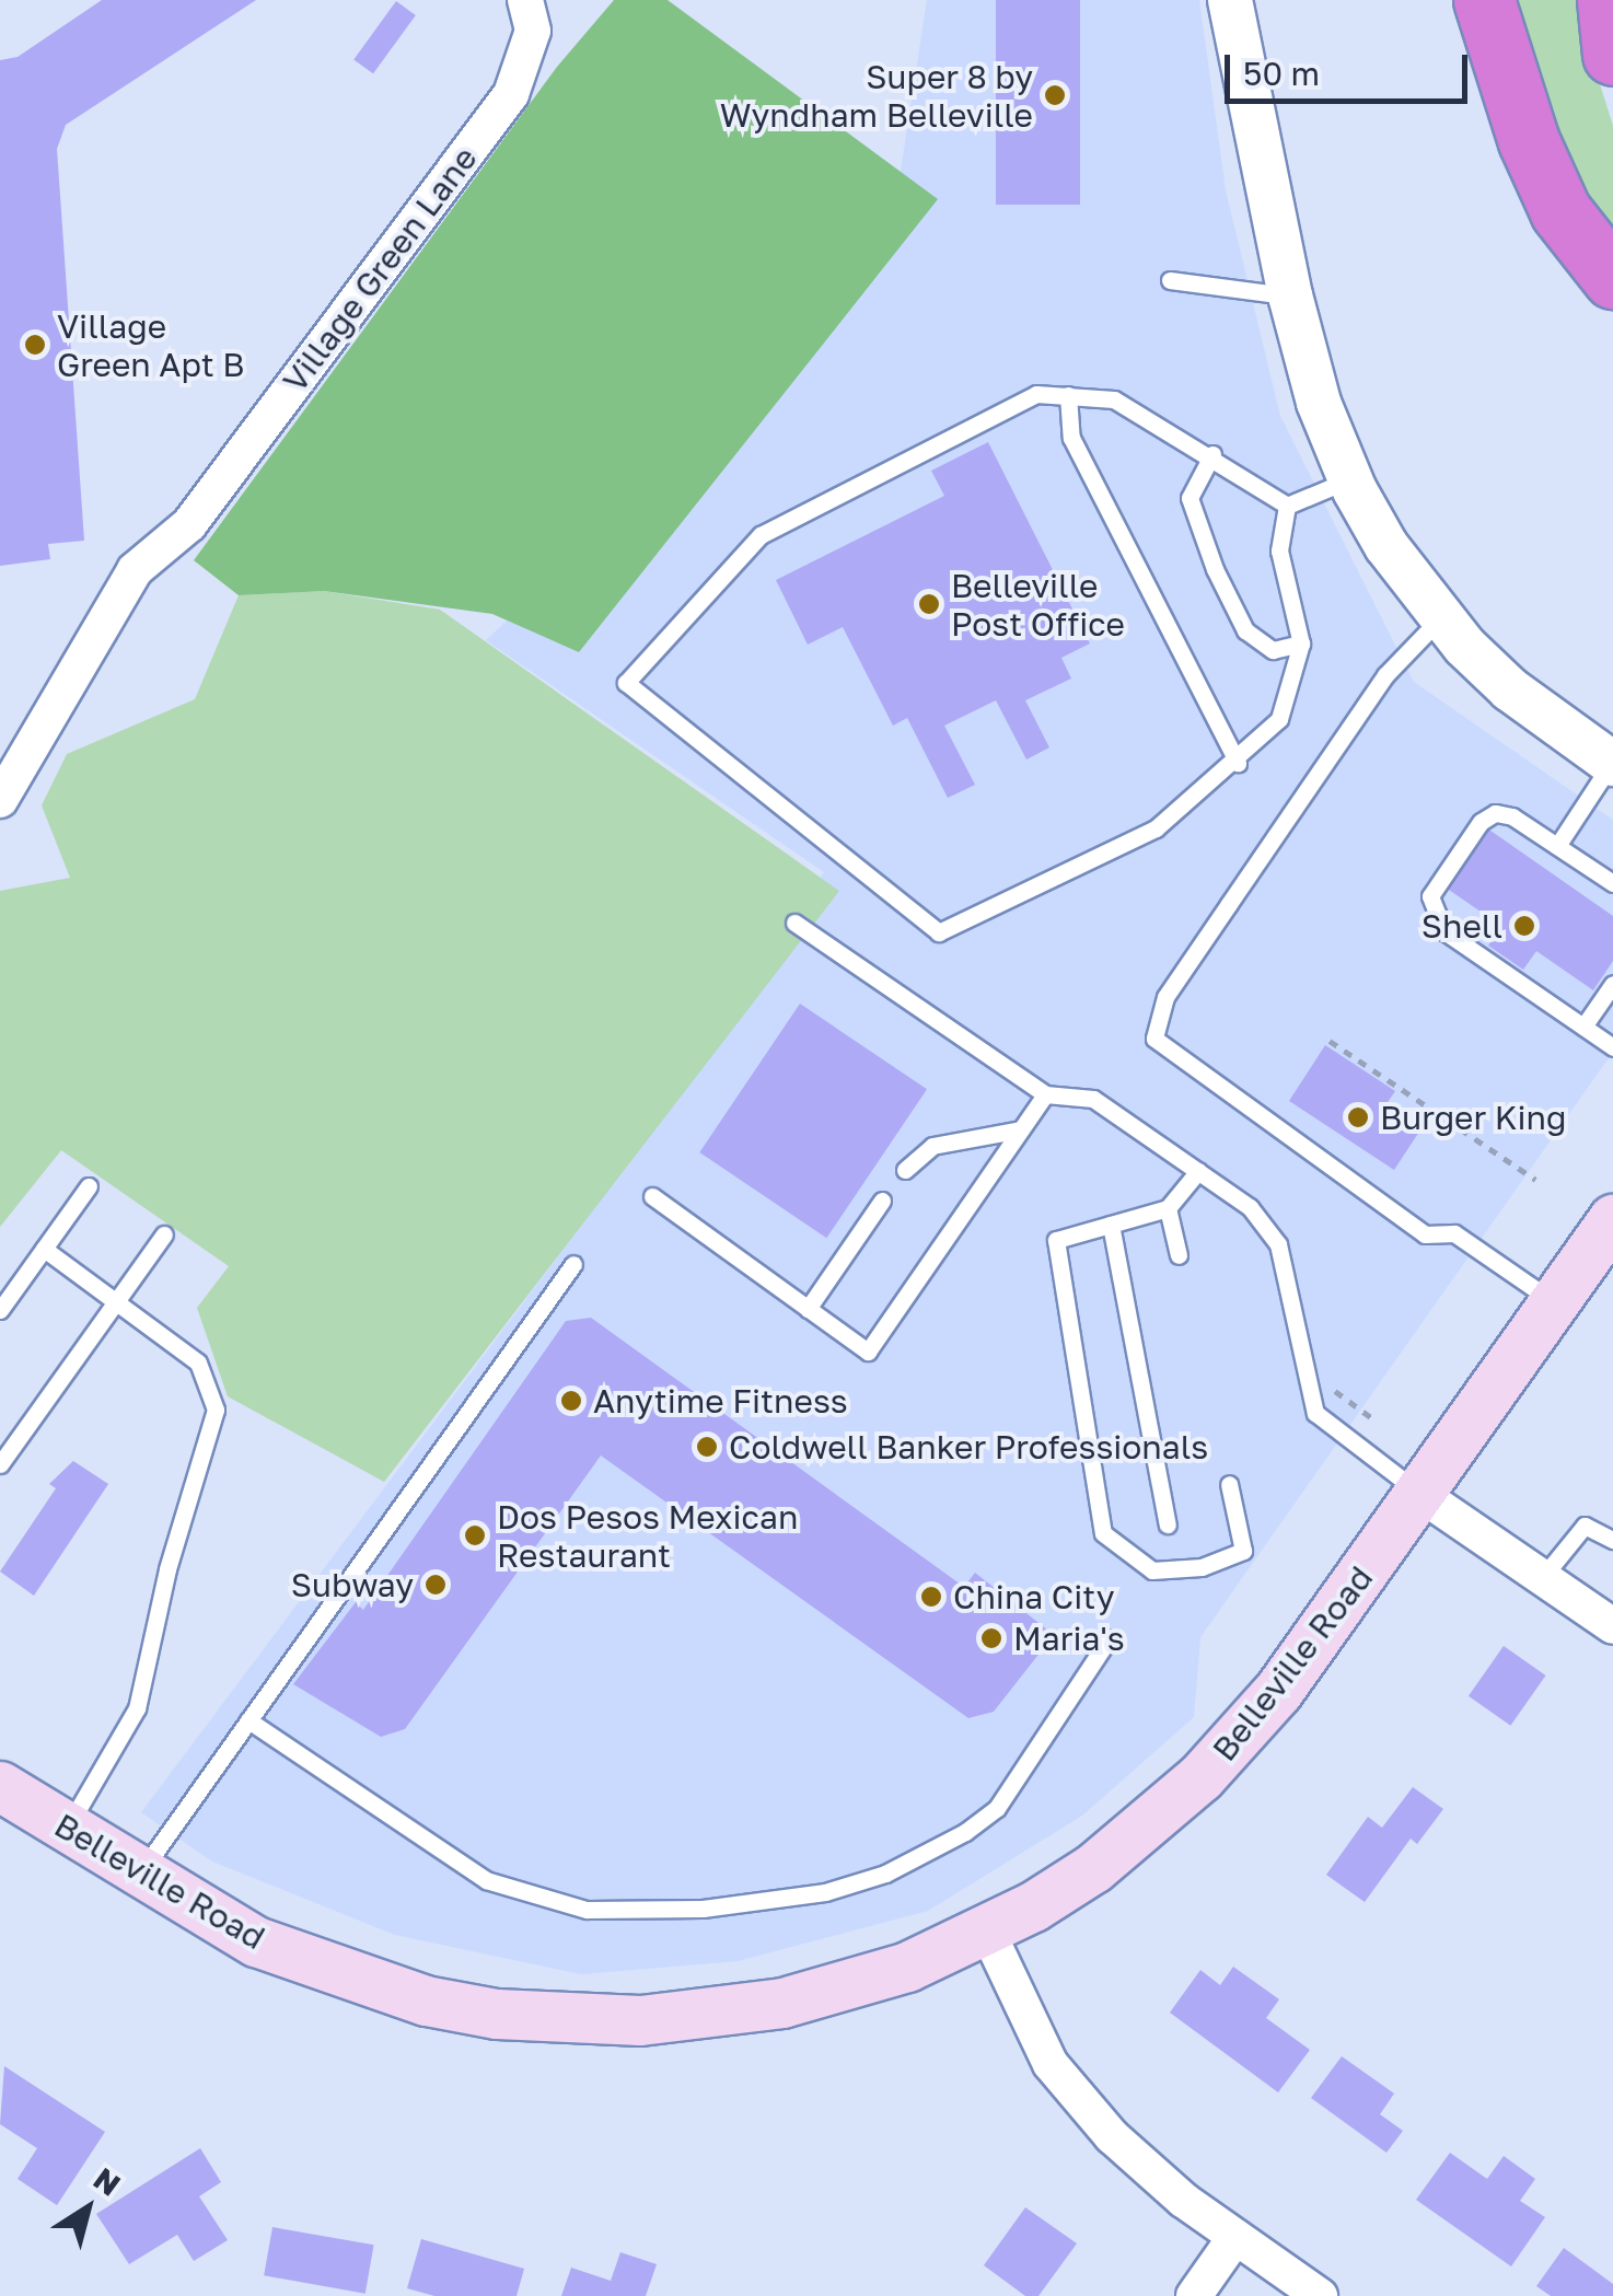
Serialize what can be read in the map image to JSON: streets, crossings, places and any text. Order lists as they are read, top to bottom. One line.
{"streets":{"main road":["Belleville Road"],"street":["Village Green Lane"]},"places":["Super 8 by Wyndham Belleville","Village Green Apt B","Belleville Post Office","Shell","Burger King","Anytime Fitness","Coldwell Banker Professionals","Dos Pesos Mexican Restaurant","Subway","China City","Maria's"],"scale_bar":"50 m","north":"top right"}
